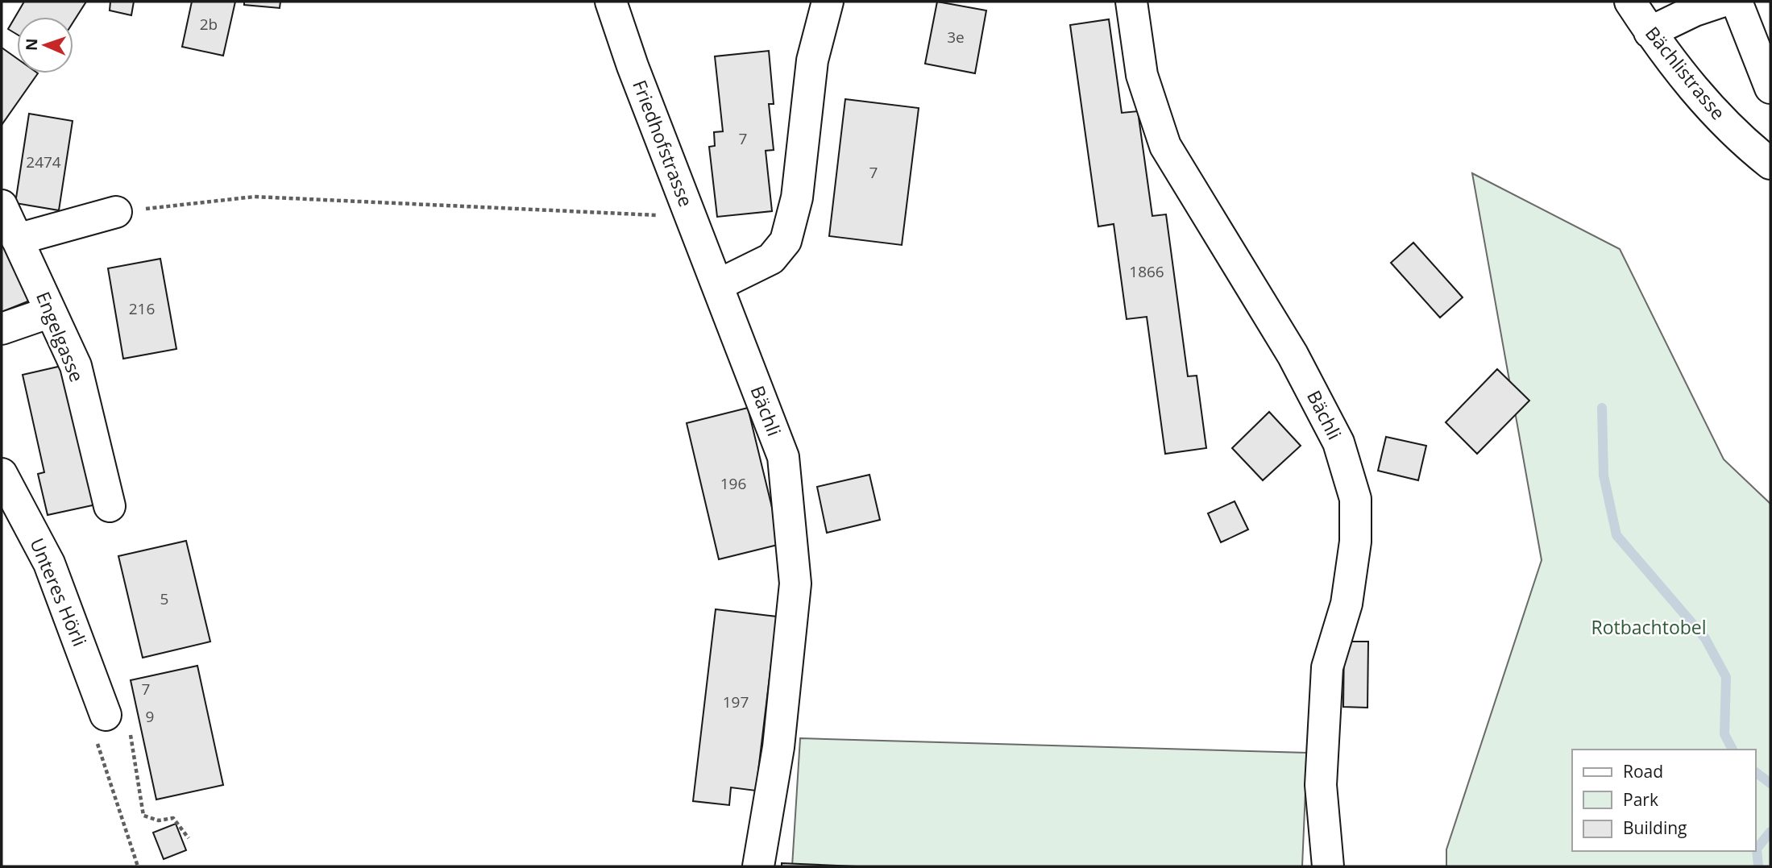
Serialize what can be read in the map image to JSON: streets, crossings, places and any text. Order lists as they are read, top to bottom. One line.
{"streets":{"street":["Bächlistrasse","Friedhofstrasse","Engelgasse","Bächli","Unteres Hörli"]},"crossings":[["Friedhofstrasse","Bächli"]],"parks":["Rotbachtobel"],"house_numbers":["2b","3e","7","2474","7","1866","216","196","5","7","197","9"],"legend":["Road","Park","Building"],"north":"left"}
